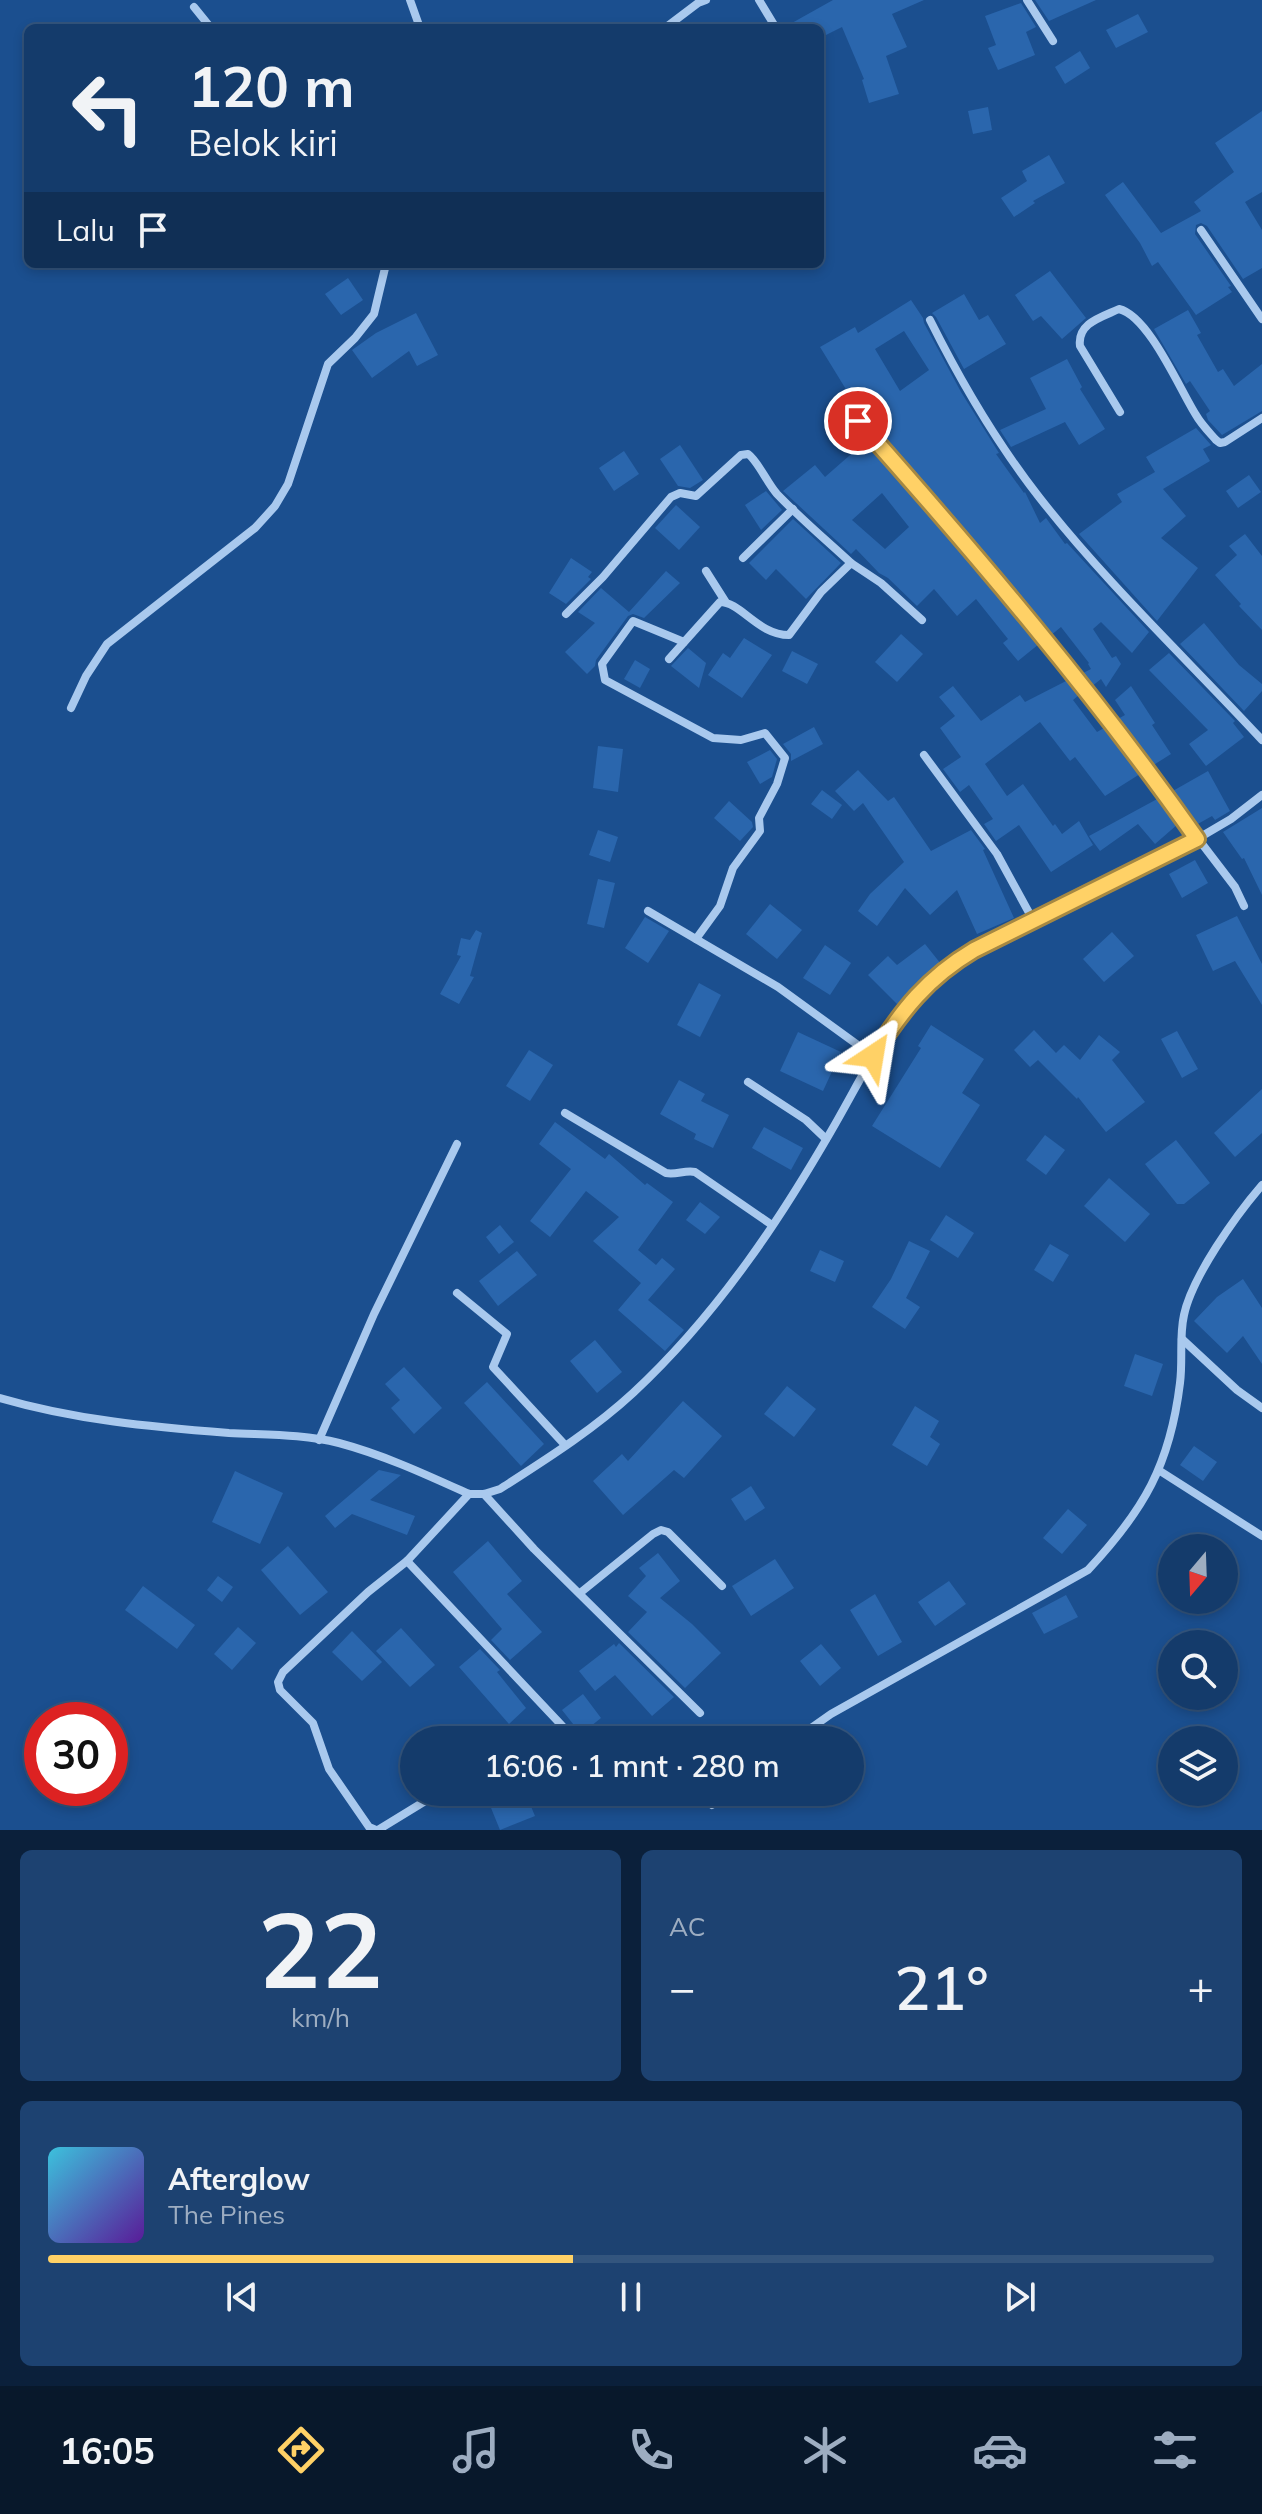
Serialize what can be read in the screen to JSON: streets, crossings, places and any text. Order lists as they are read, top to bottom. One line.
{"north":"bottom","page":{"turn":["120 m","Belok kiri"],"then":"Lalu","limit":"30","trip":"16:06 · 1 mnt · 280 m","tile":[["22","km/h"],"AC"],"heat":["−","21°","+"],"song":["Afterglow","The Pines"],"tabs":"16:05"}}
